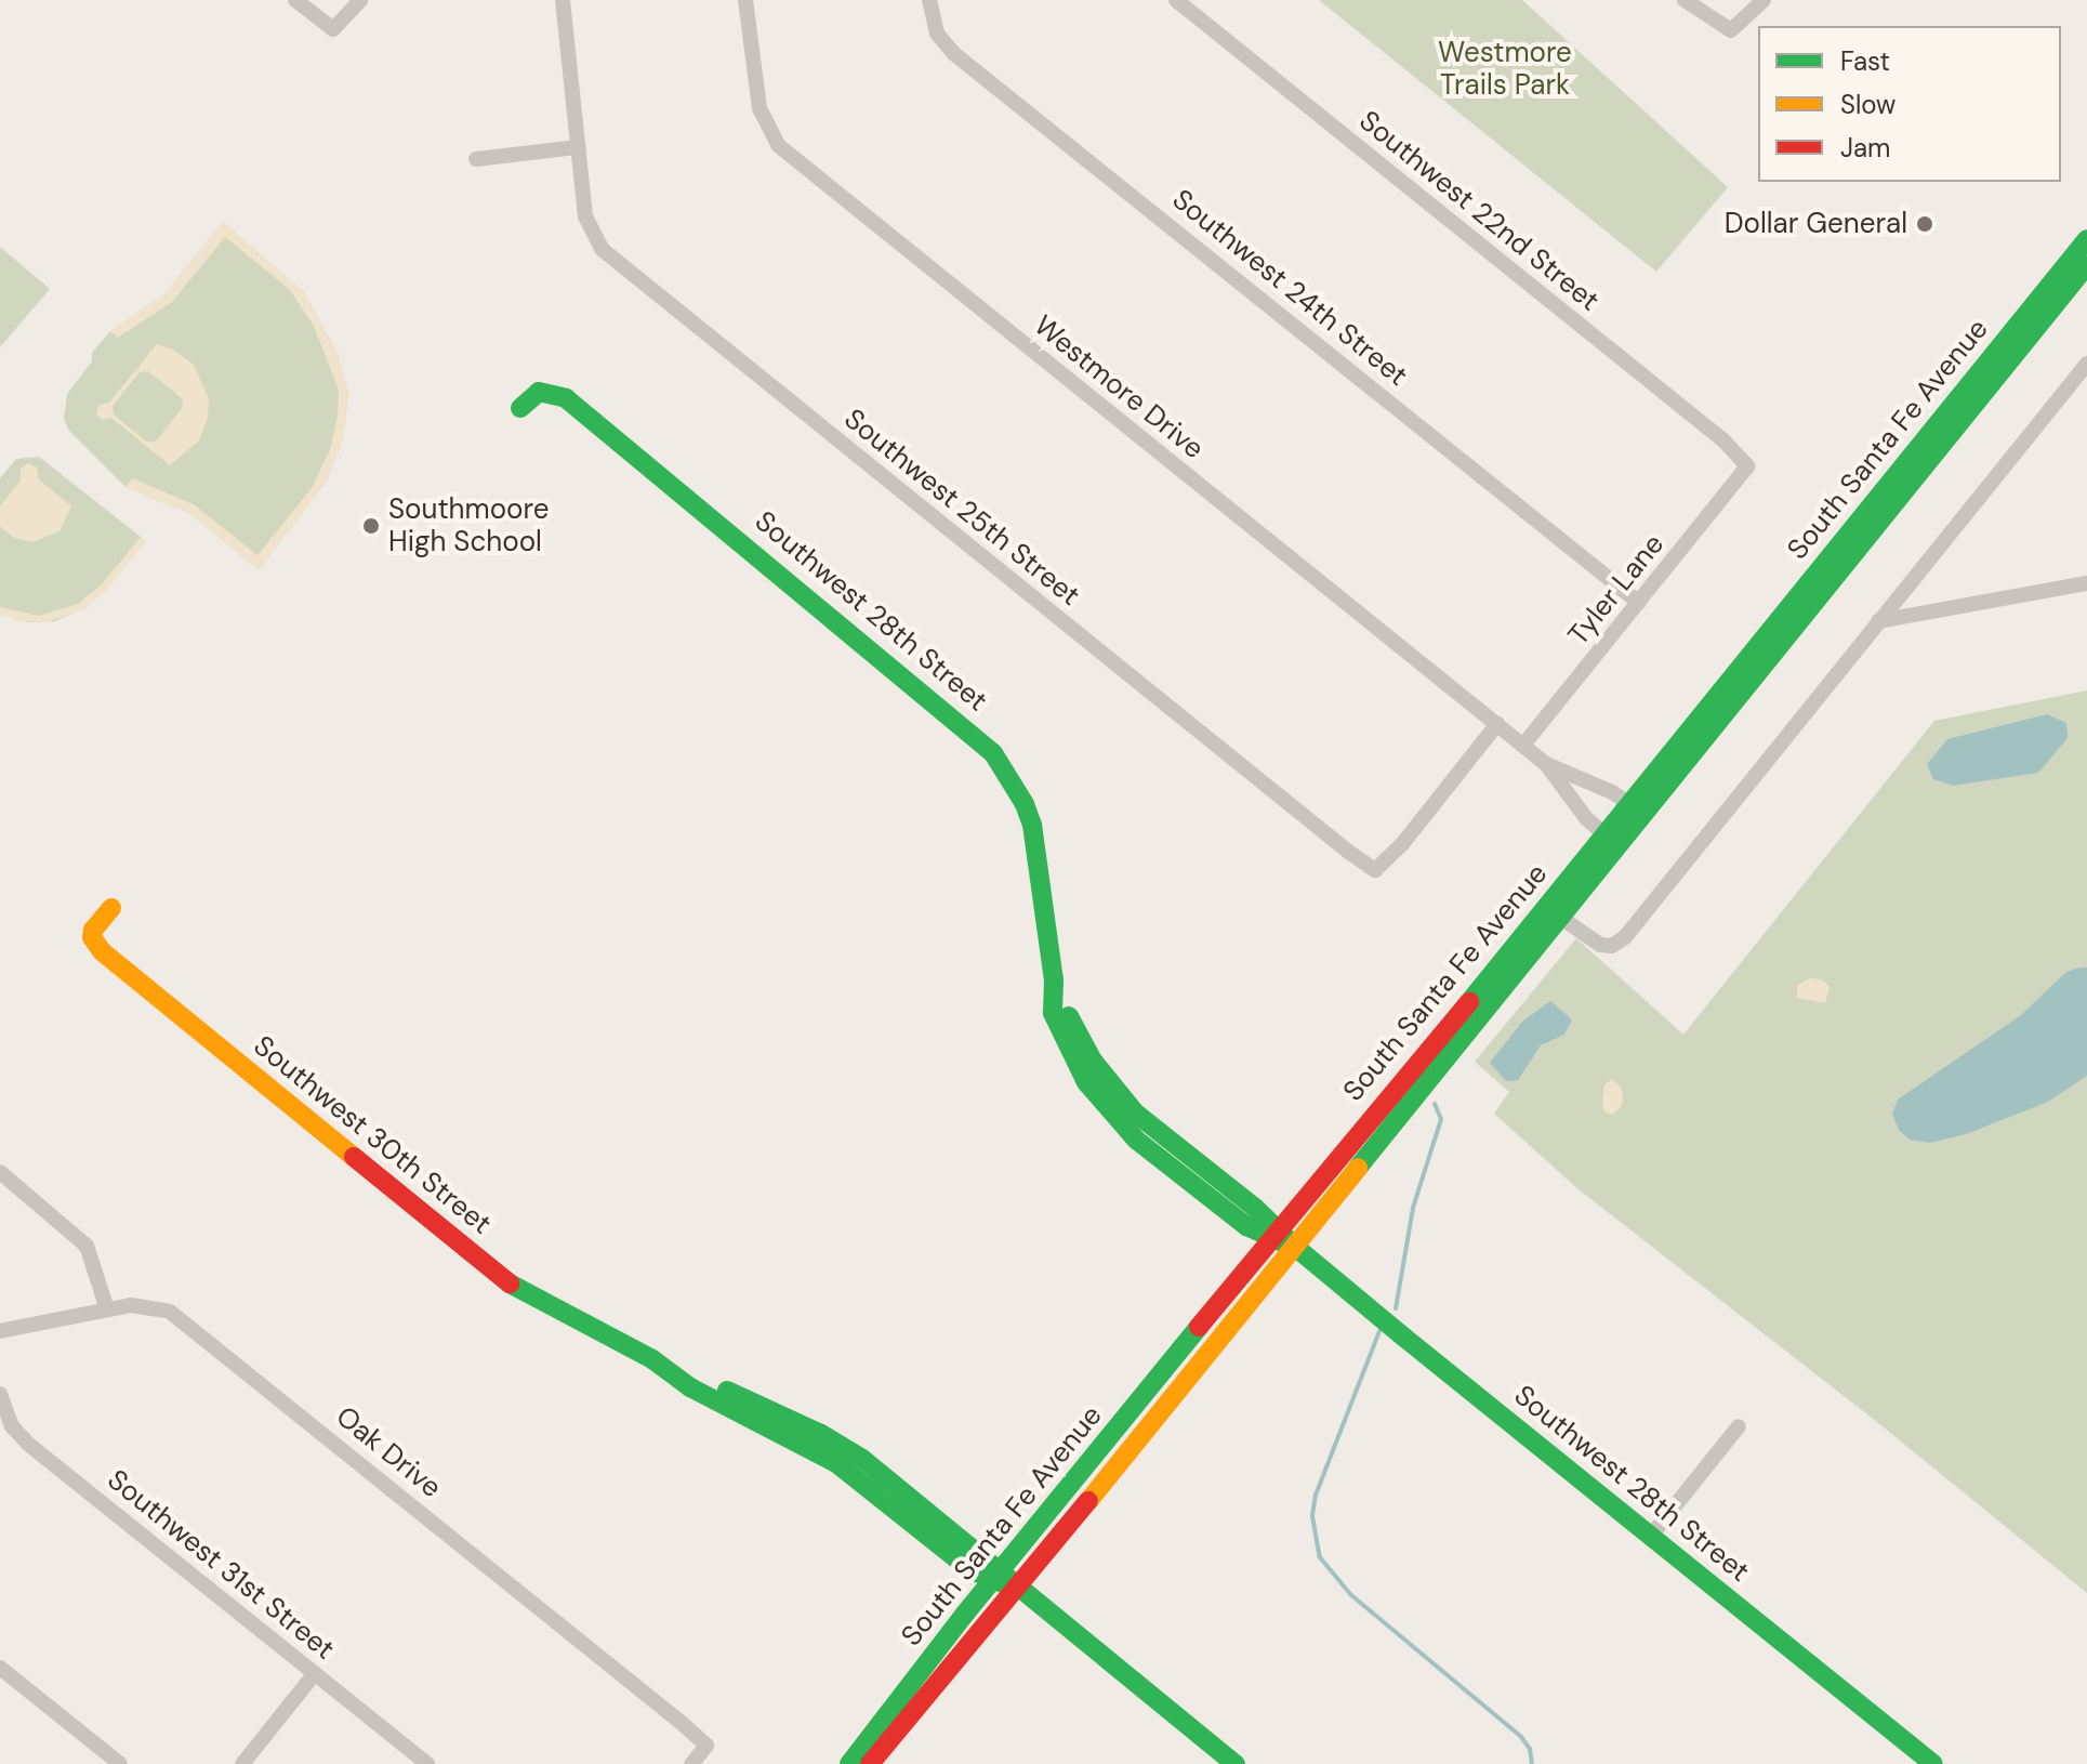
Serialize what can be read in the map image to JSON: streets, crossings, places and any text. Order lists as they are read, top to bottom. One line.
{"streets":{"main road":["South Santa Fe Avenue","Southwest 28th Street","Southwest 30th Street"],"street":["Southwest 22nd Street","Southwest 24th Street","Westmore Drive","Southwest 25th Street","Tyler Lane","Oak Drive","Southwest 31st Street"]},"crossings":[["Southwest 22nd Street","Tyler Lane"],["Southwest 24th Street","Tyler Lane"],["Westmore Drive","South Santa Fe Avenue"],["Westmore Drive","Southwest 25th Street"],["Westmore Drive","Tyler Lane"],["South Santa Fe Avenue","Southwest 28th Street"],["South Santa Fe Avenue","Southwest 30th Street"]],"parks":["Westmore Trails Park"],"places":["Dollar General","Southmoore High School"],"legend":["Fast","Slow","Jam"]}
